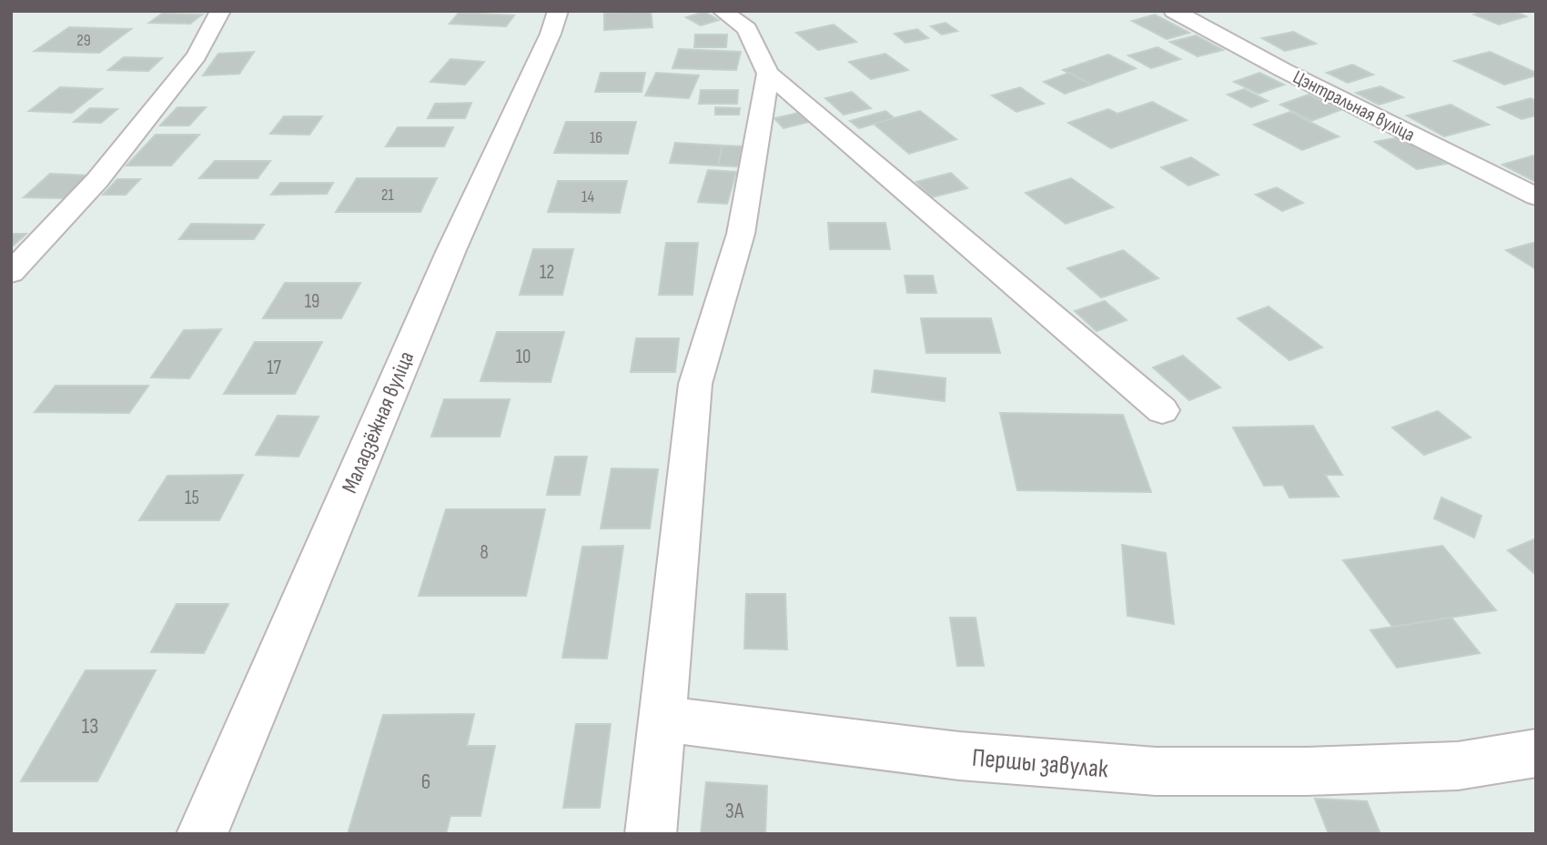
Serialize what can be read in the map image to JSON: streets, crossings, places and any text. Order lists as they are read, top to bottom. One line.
{"streets":{"street":["Цэнтральная вуліца","Маладзёжная вуліца","Першы завулак"]},"house_numbers":["29","16","21","14","12","19","10","17","15","8","13","6","3А"]}
